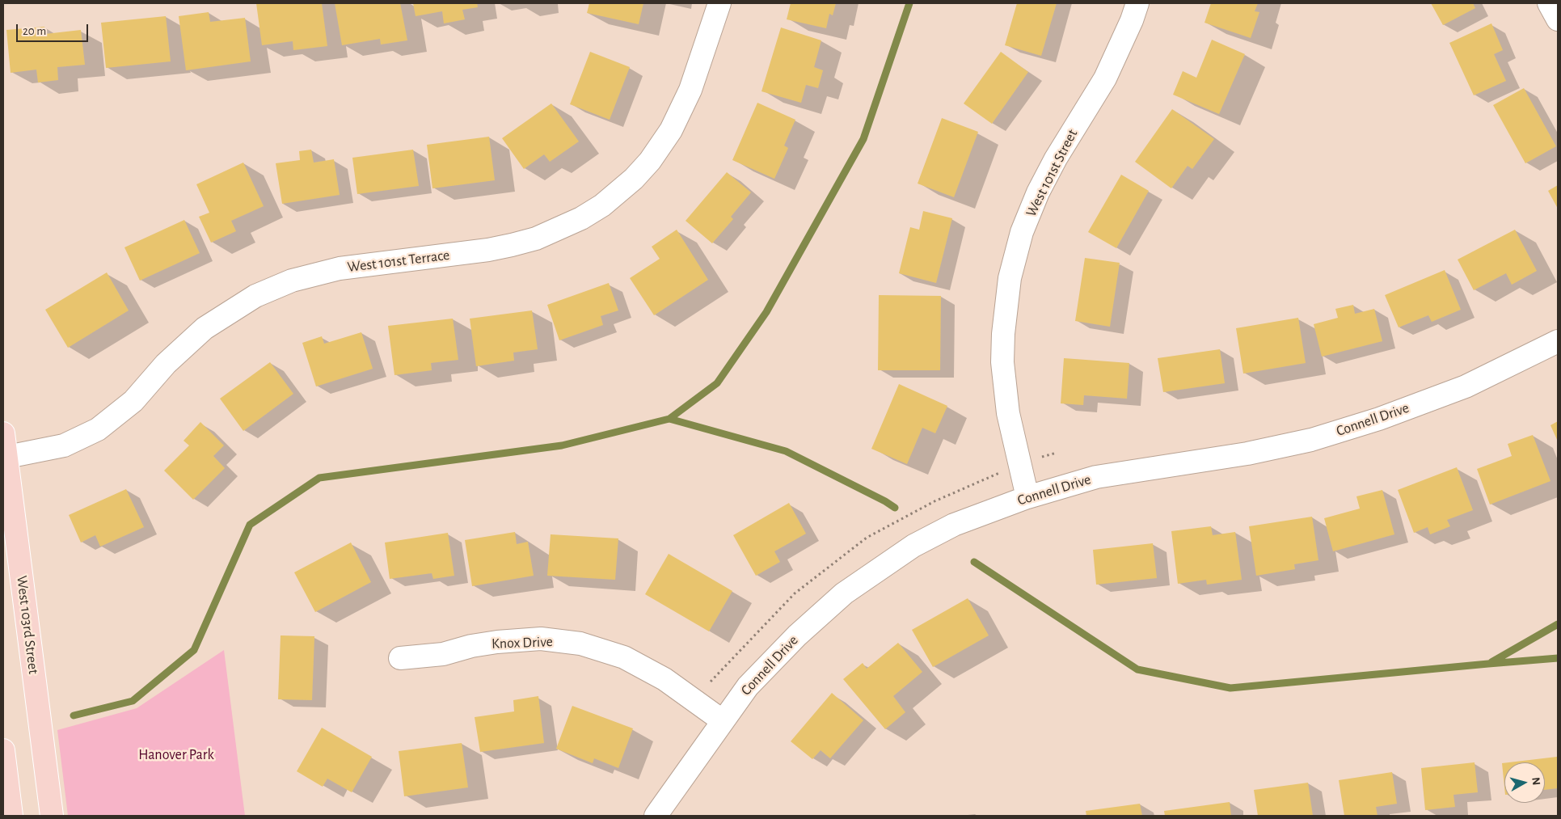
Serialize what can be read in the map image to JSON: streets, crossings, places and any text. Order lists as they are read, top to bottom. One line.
{"streets":{"main road":["West 103rd Street"],"street":["West 101st Street","West 101st Terrace","Connell Drive","Knox Drive"]},"crossings":[["West 101st Street","Connell Drive"],["West 101st Terrace","West 103rd Street"],["Connell Drive","Knox Drive"]],"parks":["Hanover Park"],"scale_bar":"20 m","north":"right"}
